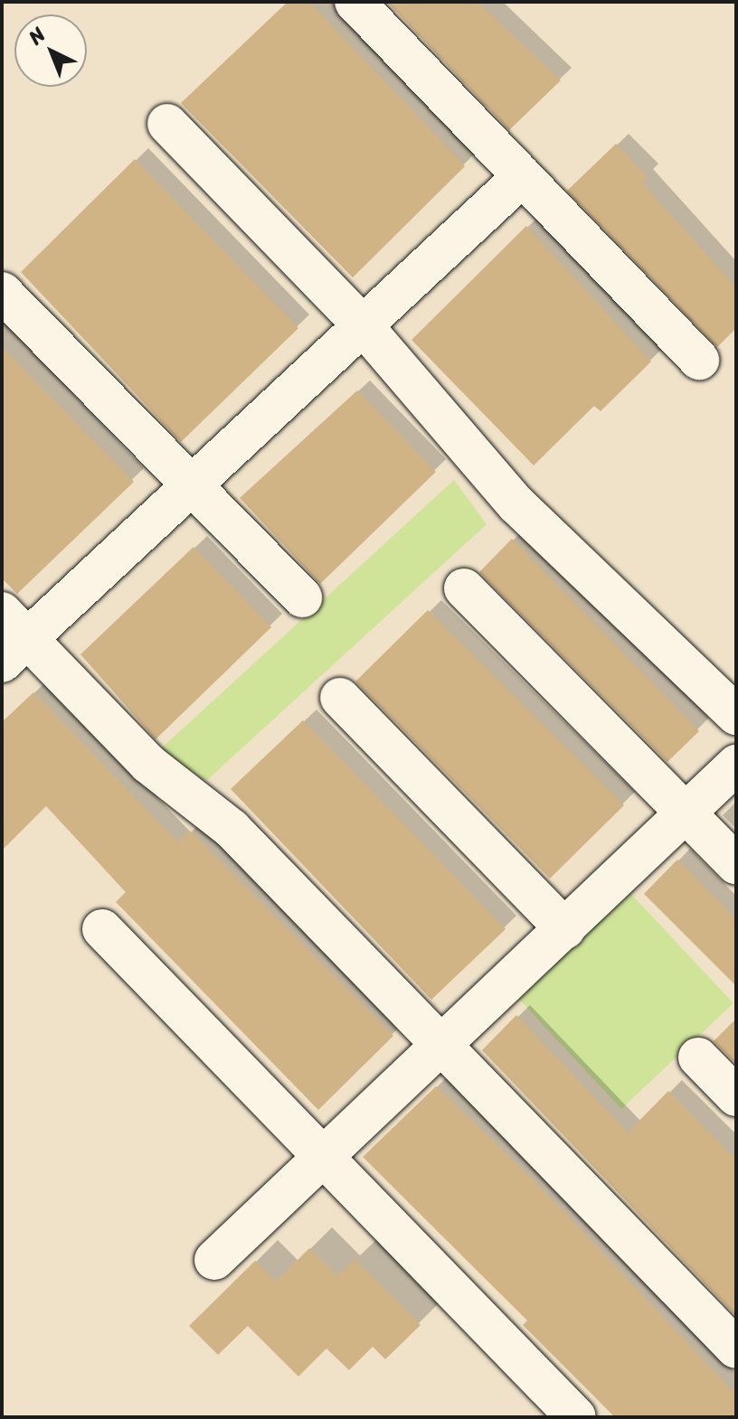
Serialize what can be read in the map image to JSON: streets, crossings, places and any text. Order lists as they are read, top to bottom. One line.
{"north":"top left"}
